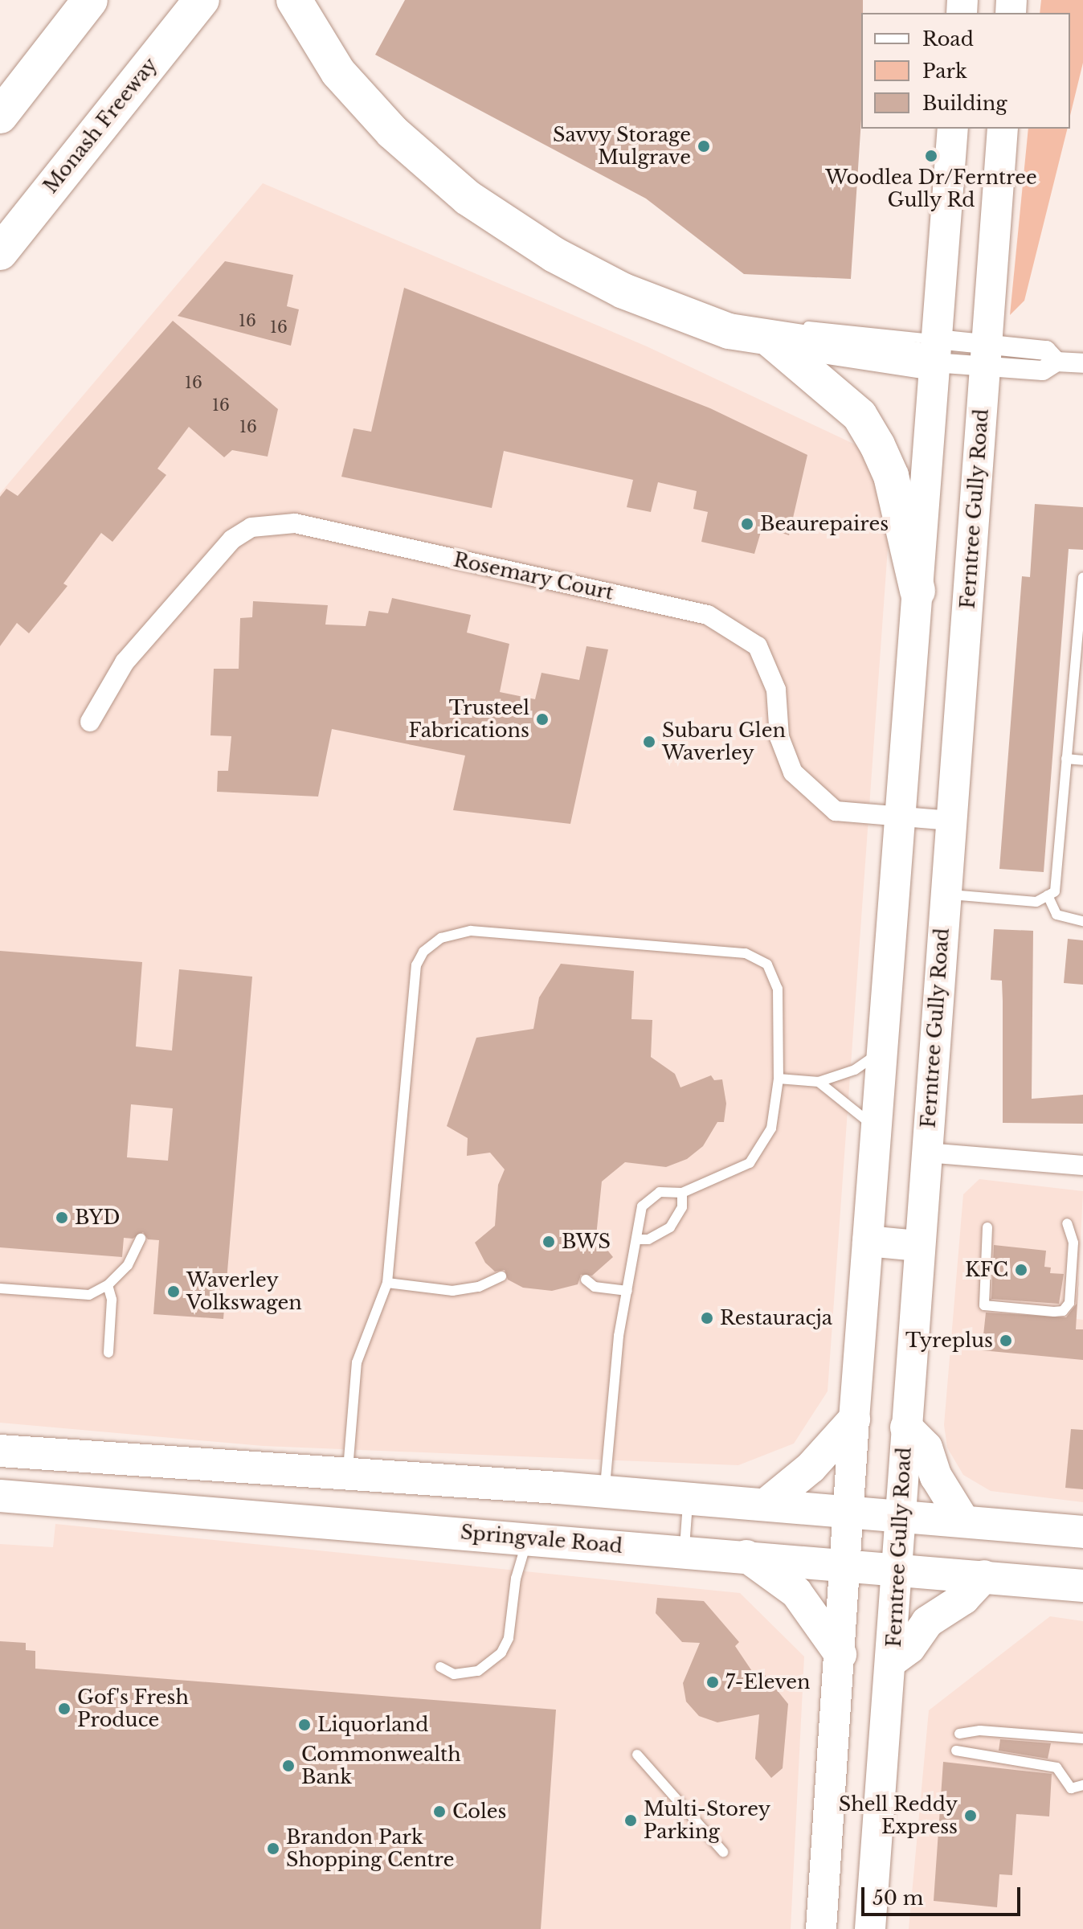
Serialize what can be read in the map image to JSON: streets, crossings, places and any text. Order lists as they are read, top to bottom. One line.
{"streets":{"highway":["Monash Freeway","Springvale Road"],"main road":["Ferntree Gully Road"],"street":["Rosemary Court"]},"crossings":[["Ferntree Gully Road","Rosemary Court"],["Ferntree Gully Road","Springvale Road"]],"places":["Savvy Storage Mulgrave","Woodlea Dr/Ferntree Gully Rd","Beaurepaires","Trusteel Fabrications","Subaru Glen Waverley","BYD","BWS","KFC","Waverley Volkswagen","Restauracja","Tyreplus","7-Eleven","Gof's Fresh Produce","Liquorland","Commonwealth Bank","Coles","Shell Reddy Express","Multi-Storey Parking","Brandon Park Shopping Centre"],"house_numbers":["16","16","16","16","16"],"legend":["Road","Park","Building"],"scale_bar":"50 m"}
